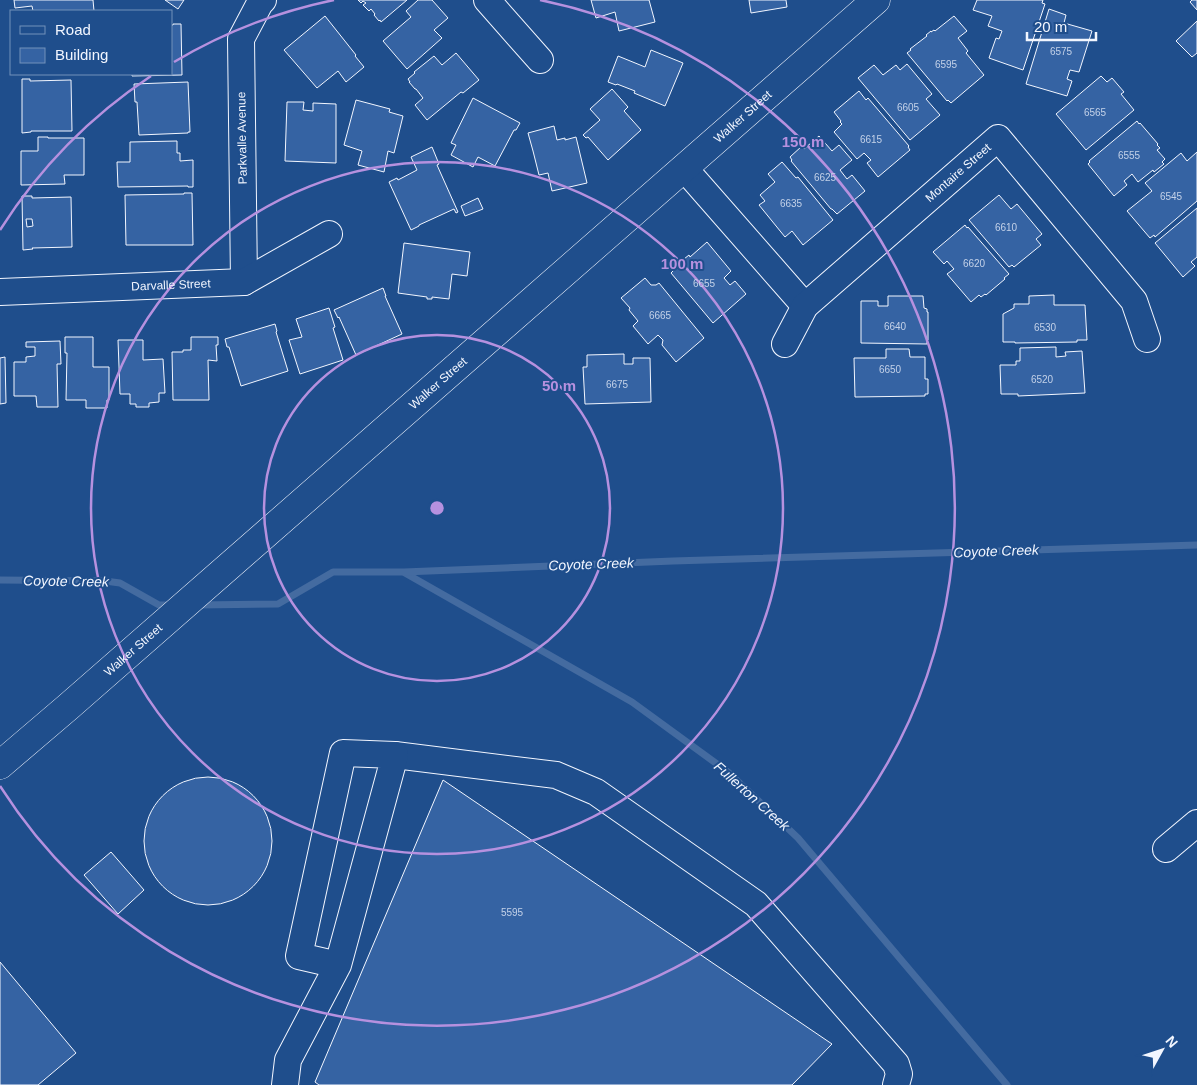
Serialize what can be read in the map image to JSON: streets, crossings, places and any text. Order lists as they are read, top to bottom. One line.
{"streets":{"main road":["Walker Street"],"street":["Parkvalle Avenue","Montaire Street","Darvalle Street"]},"crossings":[["Parkvalle Avenue","Darvalle Street"]],"water":["Coyote Creek","Fullerton Creek"],"house_numbers":["6575","6595","6605","6565","6615","6555","6625","6545","6635","6610","6620","6655","6665","6640","6530","6650","6520","6675","5595"],"legend":["Road","Building"],"scale_bar":"20 m","north":"top right","rings":["150 m","100 m","50 m"]}
